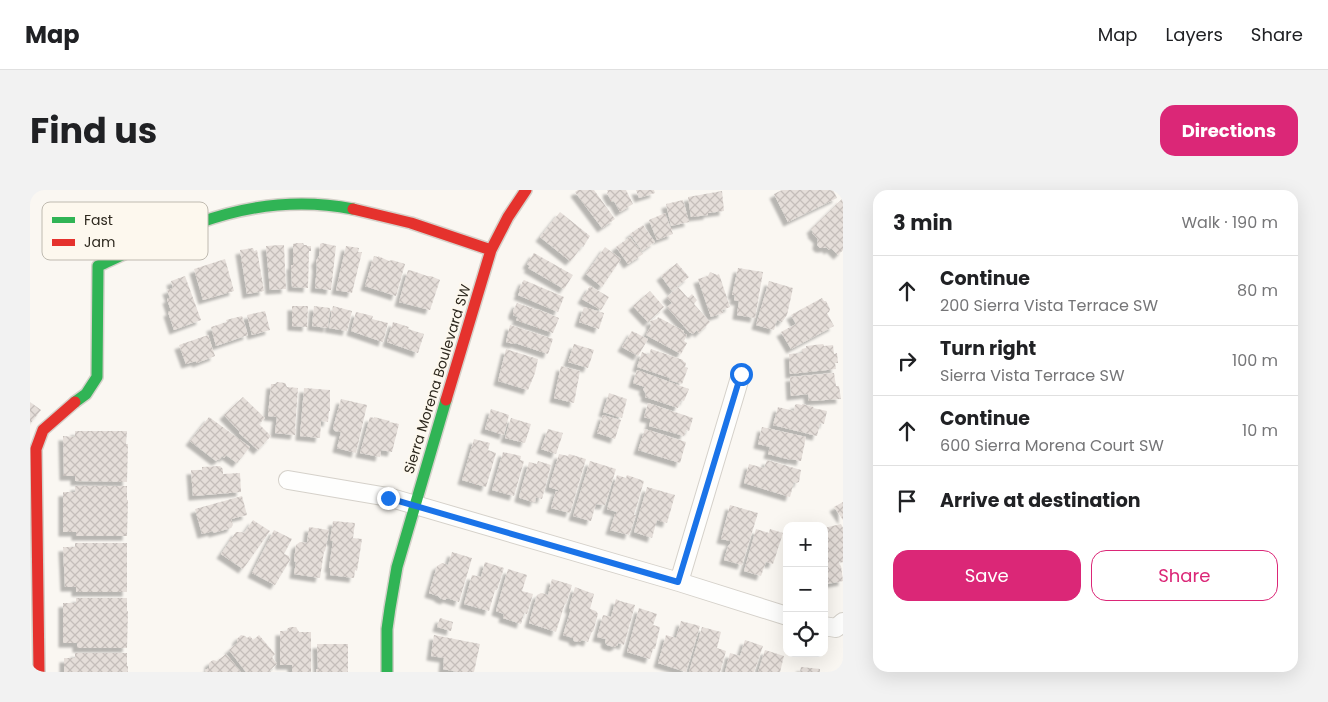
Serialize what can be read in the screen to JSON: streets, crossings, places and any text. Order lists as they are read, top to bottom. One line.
{"streets":{"street":["Sierra Morena Boulevard SW"]},"legend":["Fast","Jam"],"page":{"header":"Map","nav":["Map","Layers","Share"],"title":"Find us","buttons":["Directions",["Save","Share"]],"heading":["3 min","Walk · 190 m"],"list":[["Continue","200 Sierra Vista Terrace SW","80 m"],["Turn right","Sierra Vista Terrace SW","100 m"],["Continue","600 Sierra Morena Court SW","10 m"],"Arrive at destination"],"map_buttons":["+","−"]}}
